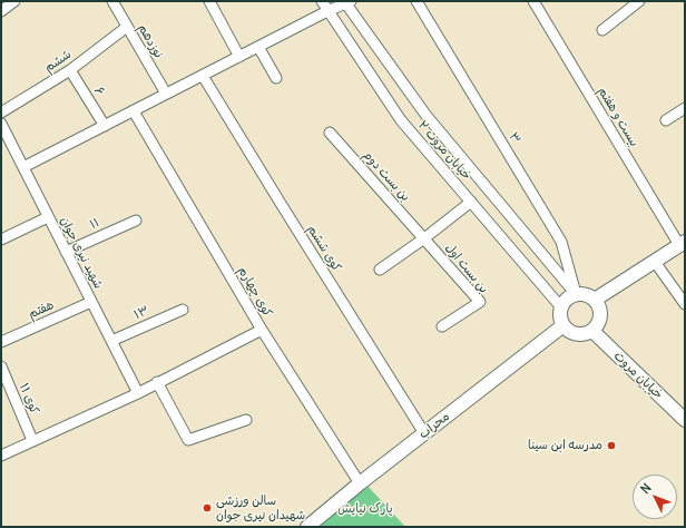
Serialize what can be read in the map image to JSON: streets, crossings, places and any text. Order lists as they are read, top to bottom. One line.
{"streets":{"street":["نوزدهم","ششم","۶","بیست و هفتم","۳","خیابان مروت ۲","بن بست دوم","۱۱","کوی ششم","شهید نیری جوان","بن بست اول","کوی چهارم","هفتم","۱۳","خیابان مروت","کوی ۱۱","محراب"]},"crossings":[["نوزدهم","ششم"],["ششم","۶"],["۳","خیابان مروت ۲"],["۳","خیابان مروت"],["۳","محراب"],["خیابان مروت ۲","خیابان مروت"],["خیابان مروت ۲","محراب"],["بن بست دوم","بن بست اول"],["۱۱","شهید نیری جوان"],["کوی ششم","محراب"],["شهید نیری جوان","هفتم"],["شهید نیری جوان","۱۳"],["کوی چهارم","محراب"],["خیابان مروت","محراب"]],"parks":["پارک نیایش"],"places":["مدرسه ابن سینا","سالن ورزشی شهیدان نیری جوان"],"north":"top left"}
